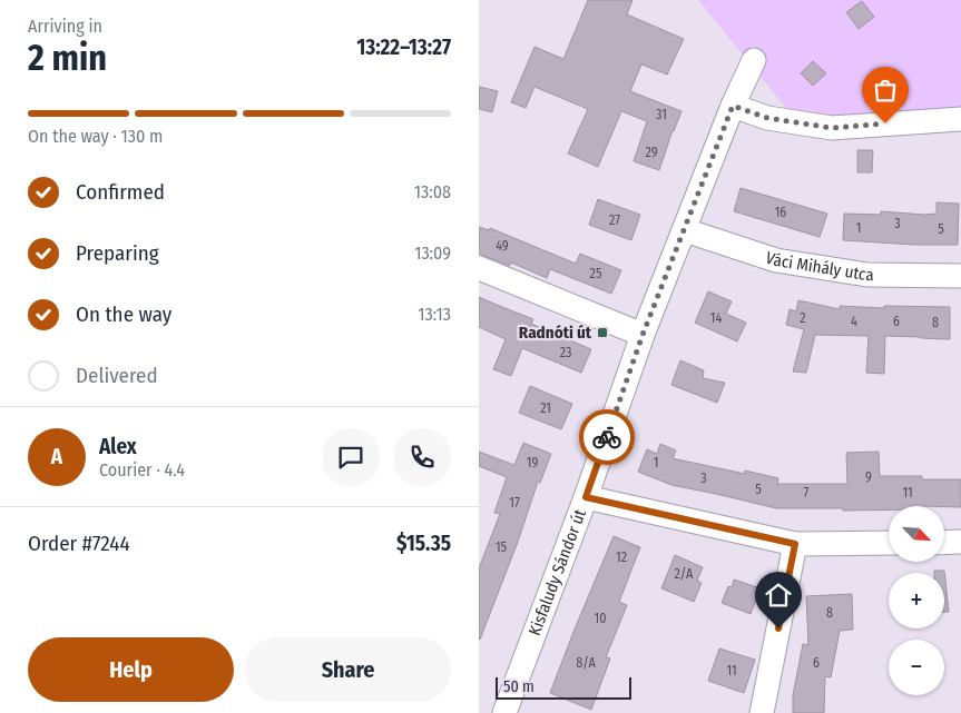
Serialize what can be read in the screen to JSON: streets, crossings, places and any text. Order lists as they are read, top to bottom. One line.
{"streets":{"street":["Váci Mihály utca","Kisfaludy Sándor út"]},"crossings":[["Váci Mihály utca","Kisfaludy Sándor út"]],"places":{"transit":["Radnóti út"]},"house_numbers":["31","29","16","27","3","1","5","49","25","14","2","4","6","8","23","21","19","1","9","3","5","7","11","17","15","12","2/A","8","10","8/A","6","11"],"scale_bar":"50 m","north":"bottom right","page":{"heading":["2 min","Arriving in","13:22–13:27"],"panel":["Alex","Courier · 4.4","Order #7244","$15.35"],"bar":"On the way · 130 m","list":[["Confirmed","13:08"],["Preparing","13:09"],["On the way","13:13"],"Delivered"],"round":"A","map_buttons":["+","−"],"buttons":["Help","Share"],"scale":"50 m"}}
